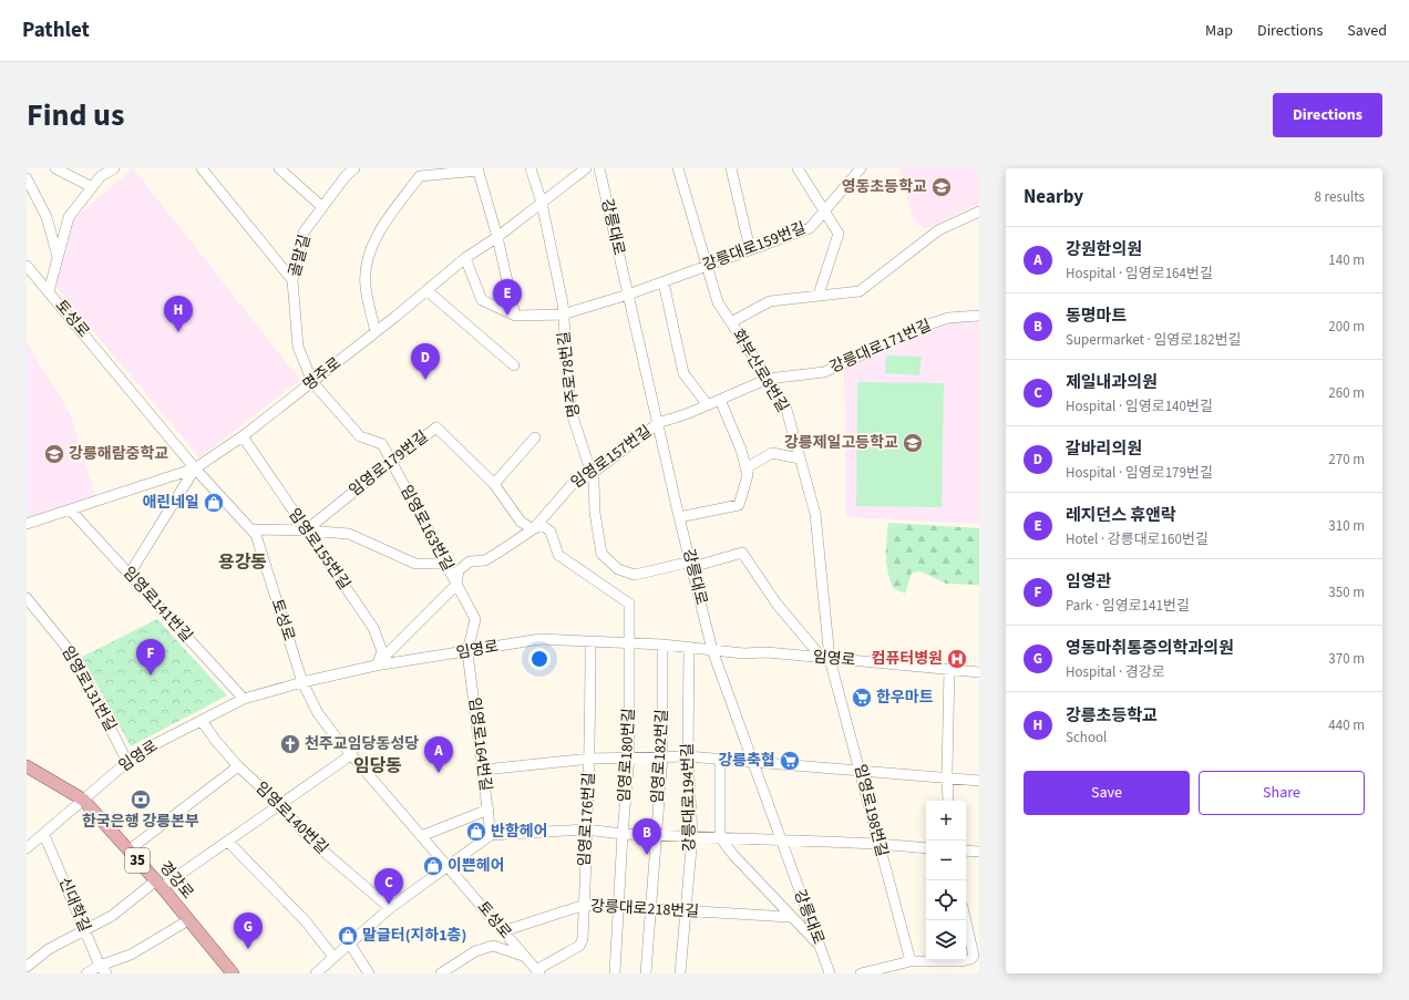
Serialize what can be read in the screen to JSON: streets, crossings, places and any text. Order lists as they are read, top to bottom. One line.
{"streets":{"main road":["35","경강로"],"street":["강릉대로","강릉대로159번길","골말길","토성로","강릉대로171번길","화부산로8번길","명주로","명주로78번길","임영로157번길","임영로179번길","임영로163번길","임영로155번길","임영로141번길","임영로","임영로131번길","임영로164번길","임영로180번길","임영로182번길","강릉대로194번길","임영로198번길","임영로140번길","임영로176번길","신대학길","강릉대로218번길"]},"crossings":[["강릉대로","강릉대로159번길"],["강릉대로","강릉대로171번길"],["강릉대로","명주로78번길"],["강릉대로","임영로157번길"],["강릉대로","임영로"],["강릉대로159번길","화부산로8번길"],["강릉대로159번길","명주로78번길"],["골말길","명주로"],["골말길","임영로163번길"],["토성로","명주로"],["토성로","임영로"],["토성로","임영로176번길"],["토성로","강릉대로218번길"],["강릉대로171번길","화부산로8번길"],["강릉대로171번길","임영로157번길"],["화부산로8번길","명주로78번길"],["화부산로8번길","임영로"],["화부산로8번길","임영로198번길"],["명주로","명주로78번길"],["명주로","임영로163번길"],["명주로","임영로155번길"],["명주로","임영로141번길"],["명주로78번길","임영로157번길"],["명주로78번길","임영로"],["명주로78번길","임영로198번길"],["임영로157번길","임영로179번길"],["임영로157번길","임영로163번길"],["임영로157번길","임영로155번길"],["임영로157번길","임영로"],["임영로179번길","임영로163번길"],["임영로179번길","임영로155번길"],["임영로179번길","임영로"],["임영로179번길","임영로180번길"],["임영로163번길","임영로"],["임영로163번길","임영로164번길"],["임영로155번길","임영로"],["임영로141번길","임영로"],["임영로","임영로131번길"],["임영로","임영로164번길"],["임영로","임영로180번길"],["임영로","임영로182번길"],["임영로","강릉대로194번길"],["임영로","임영로198번길"],["임영로","임영로140번길"],["임영로","임영로176번길"],["임영로","경강로"],["임영로","신대학길"],["임영로180번길","강릉대로218번길"],["임영로182번길","강릉대로218번길"],["강릉대로194번길","강릉대로218번길"],["임영로176번길","강릉대로218번길"]],"districts":["용강동","임당동"],"places":{"school or university":["영동초등학교","강릉제일고등학교","강릉해람중학교"],"shop":["애린네일","반함헤어","이쁜헤어","말글터(지하1층)"],"hospital":["컴퓨터병원"],"supermarket":["한우마트","강릉축협"],"church":["천주교임당동성당"],"bank":["한국은행 강릉본부"]},"page":{"header":"Pathlet","nav":["Map","Directions","Saved"],"title":"Find us","buttons":["Directions",["Save","Share"]],"heading":["Nearby","8 results"],"list":[{"mark":"A","name":"강원한의원","note":"Hospital · 임영로164번길","value":"140 m"},{"mark":"B","name":"동명마트","note":"Supermarket · 임영로182번길","value":"200 m"},{"mark":"C","name":"제일내과의원","note":"Hospital · 임영로140번길","value":"260 m"},{"mark":"D","name":"갈바리의원","note":"Hospital · 임영로179번길","value":"270 m"},{"mark":"E","name":"레지던스 휴앤락","note":"Hotel · 강릉대로160번길","value":"310 m"},{"mark":"F","name":"임영관","note":"Park · 임영로141번길","value":"350 m"},{"mark":"G","name":"영동마취통증의학과의원","note":"Hospital · 경강로","value":"370 m"},{"mark":"H","name":"강릉초등학교","note":"School","value":"440 m"}],"pins":["E","H","D","F","A","B","C","G"],"map_buttons":["+","−"]}}
